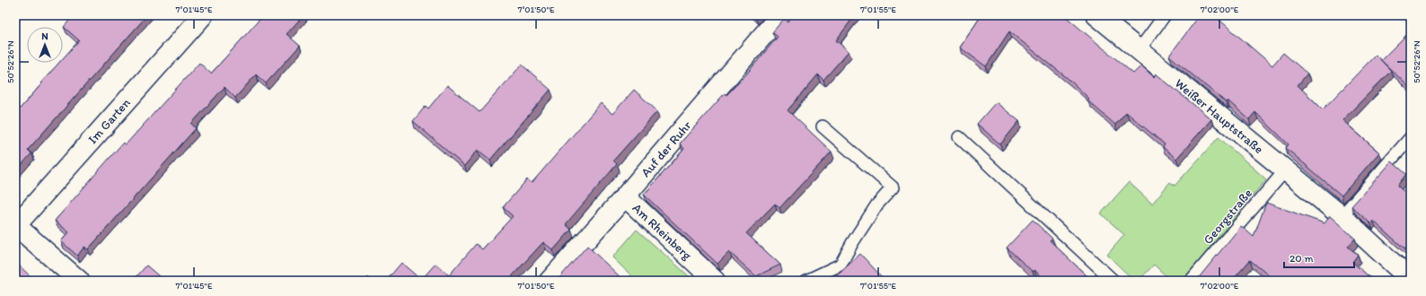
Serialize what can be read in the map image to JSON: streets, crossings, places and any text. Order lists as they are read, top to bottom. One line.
{"streets":{"street":["Weißer Hauptstraße","Im Garten","Auf der Ruhr","Am Rheinberg"],"lane":["Georgstraße"]},"crossings":[["Weißer Hauptstraße","Georgstraße"],["Auf der Ruhr","Am Rheinberg"]],"scale_bar":"20 m","north":"top","coordinates":["7°01'45\"E","7°01'50\"E","7°01'55\"E","7°02'00\"E","50°52'26\"N"]}
